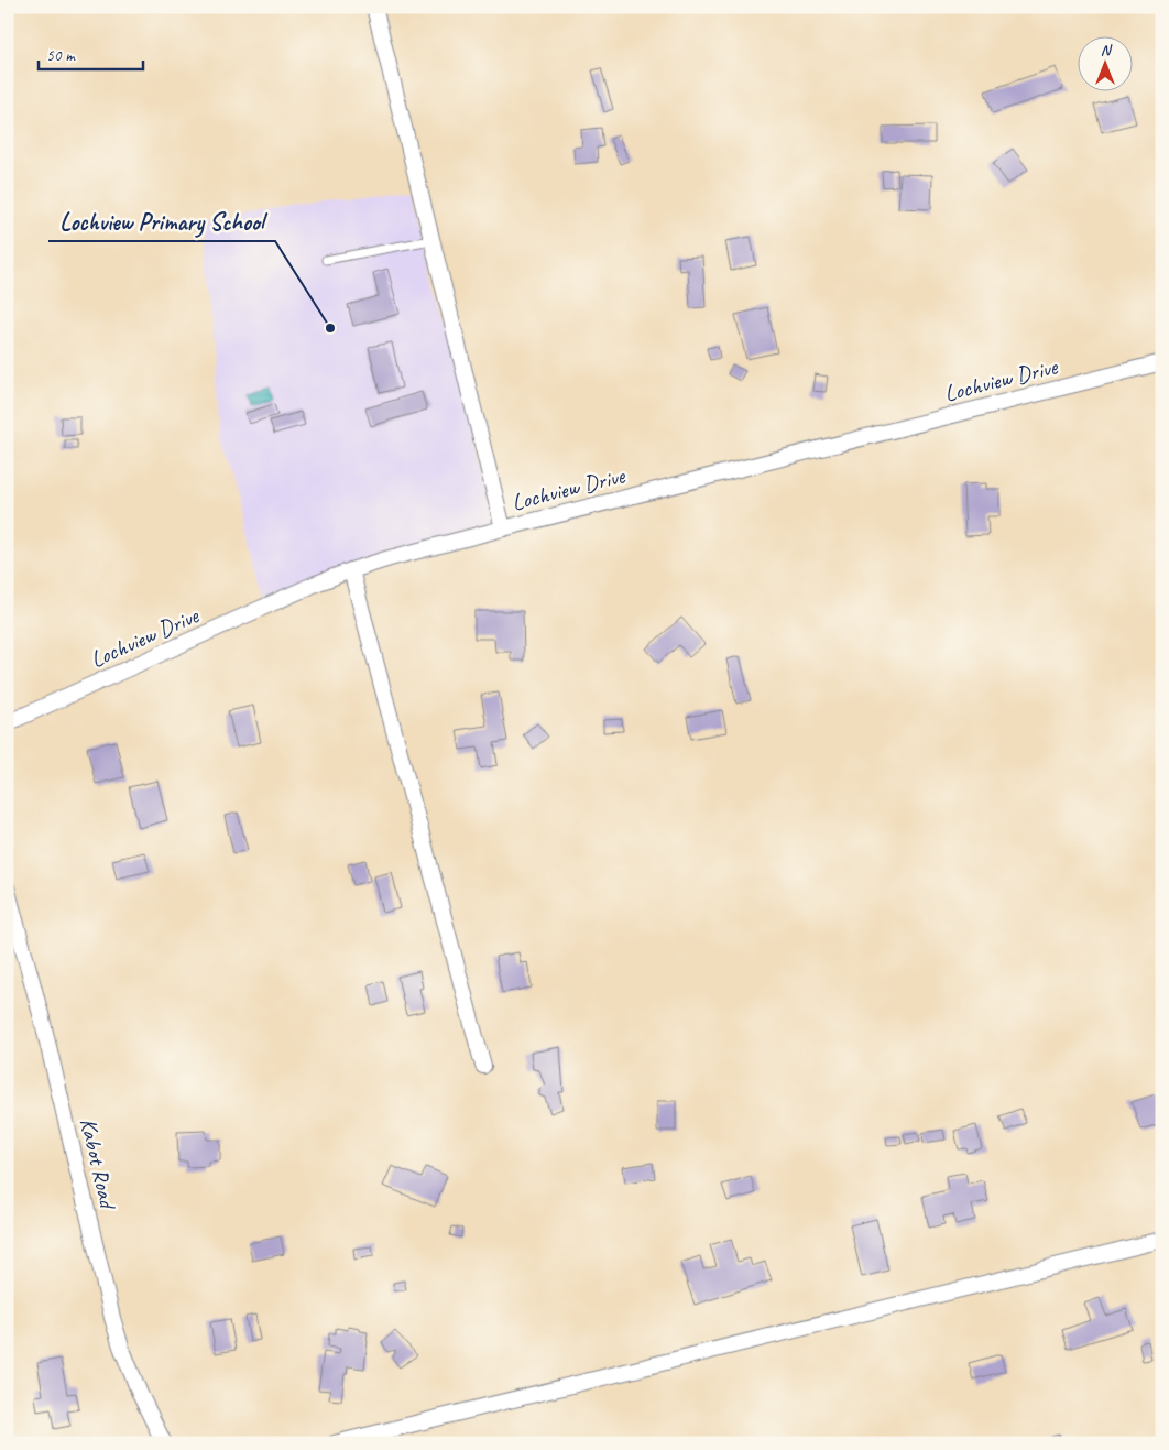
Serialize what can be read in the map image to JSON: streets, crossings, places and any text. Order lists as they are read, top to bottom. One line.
{"streets":{"street":["Lochview Drive","Kabot Road"]},"places":["Lochview Primary School"],"scale_bar":"50 m","north":"top"}
